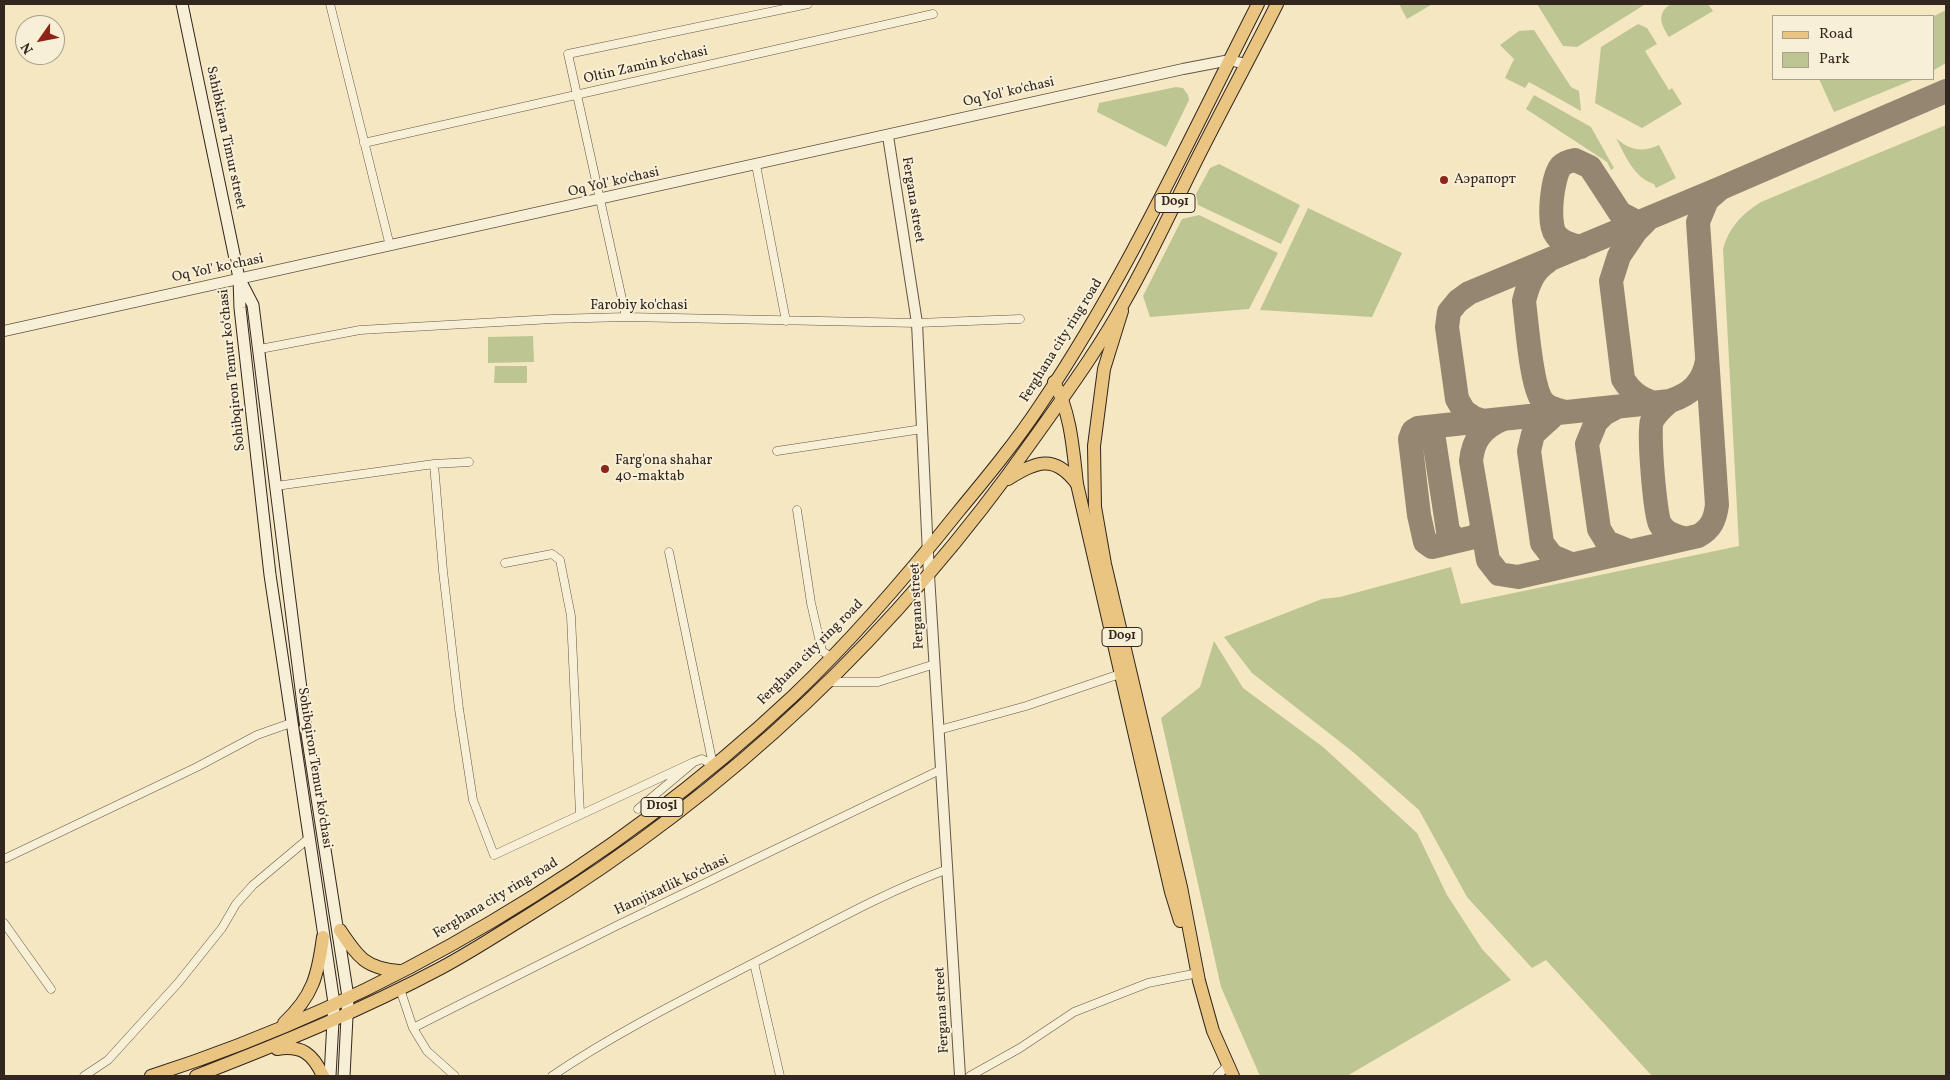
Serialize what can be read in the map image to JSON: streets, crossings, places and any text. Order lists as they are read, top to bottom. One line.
{"streets":{"main road":["Sahibkiran Timur street","D091","Ferghana city ring road","Sohibqiron Temur koʻchasi","D105l"],"street":["Oltin Zamin koʻchasi","Oq Yol' ko'chasi","Fergana street","Farobiy ko'chasi","Hamjixatlik koʻchasi"]},"crossings":[["Oq Yol' ko'chasi","Sahibkiran Timur street"],["Oq Yol' ko'chasi","Fergana street"],["Oq Yol' ko'chasi","Ferghana city ring road"],["Oq Yol' ko'chasi","Sohibqiron Temur koʻchasi"],["Sahibkiran Timur street","Sohibqiron Temur koʻchasi"],["Fergana street","Farobiy ko'chasi"],["Fergana street","Ferghana city ring road"],["Fergana street","D105l"],["Fergana street","Hamjixatlik koʻchasi"],["D091","Ferghana city ring road"],["D091","D105l"],["Farobiy ko'chasi","Sohibqiron Temur koʻchasi"],["Ferghana city ring road","Sohibqiron Temur koʻchasi"],["Sohibqiron Temur koʻchasi","D105l"]],"places":["Аэрапорт","Farg'ona shahar 40-maktab"],"legend":["Road","Park"],"north":"bottom left"}
